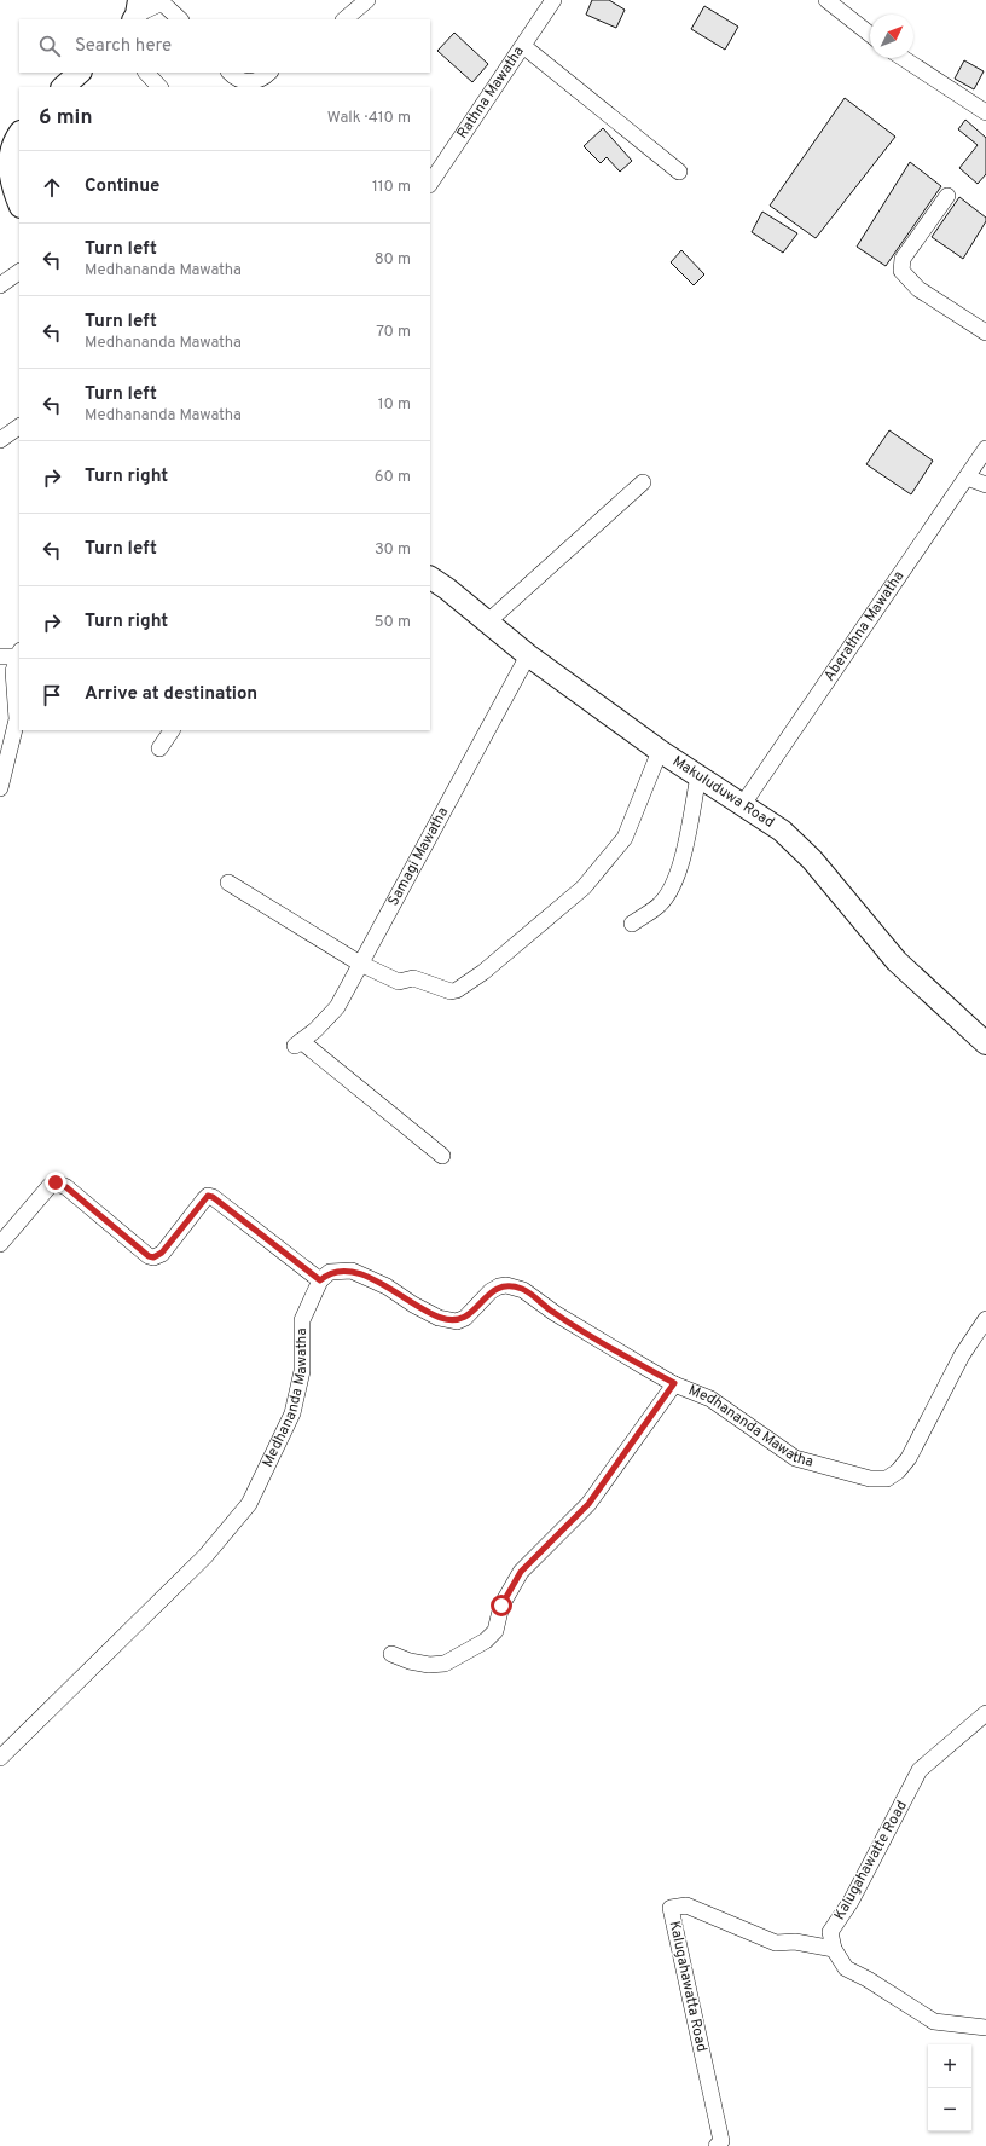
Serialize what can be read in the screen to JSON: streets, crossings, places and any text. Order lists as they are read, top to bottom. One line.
{"streets":{"street":["Rathna Mawatha","Aberathna Mawatha","Makuluduwa Road","Samagi Mawatha","Medhananda Mawatha","Kalugahawatte Road","Kalugahawatta Road"]},"crossings":[["Aberathna Mawatha","Makuluduwa Road"],["Makuluduwa Road","Samagi Mawatha"],["Kalugahawatte Road","Kalugahawatta Road"]],"north":"top right","page":{"search":"Search here","heading":["6 min","Walk · 410 m"],"list":[["Continue","110 m"],["Turn left","Medhananda Mawatha","80 m"],["Turn left","Medhananda Mawatha","70 m"],["Turn left","Medhananda Mawatha","10 m"],["Turn right","60 m"],["Turn left","30 m"],["Turn right","50 m"],"Arrive at destination"],"map_buttons":["+","−"]}}
